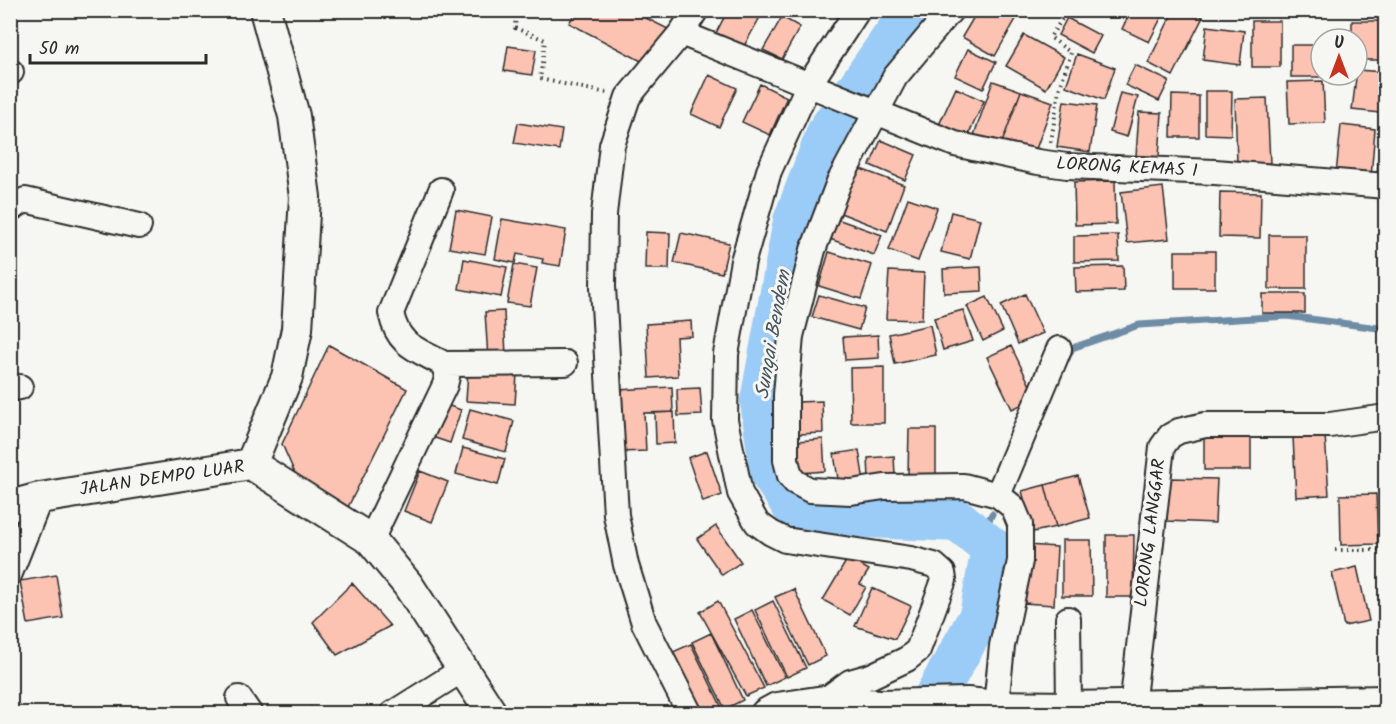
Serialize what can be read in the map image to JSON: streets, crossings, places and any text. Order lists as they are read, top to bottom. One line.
{"streets":{"street":["LORONG KEMAS 1","JALAN DEMPO LUAR","LORONG LANGGAR"]},"water":["Sungai Bendem"],"scale_bar":"50 m","north":"top"}
